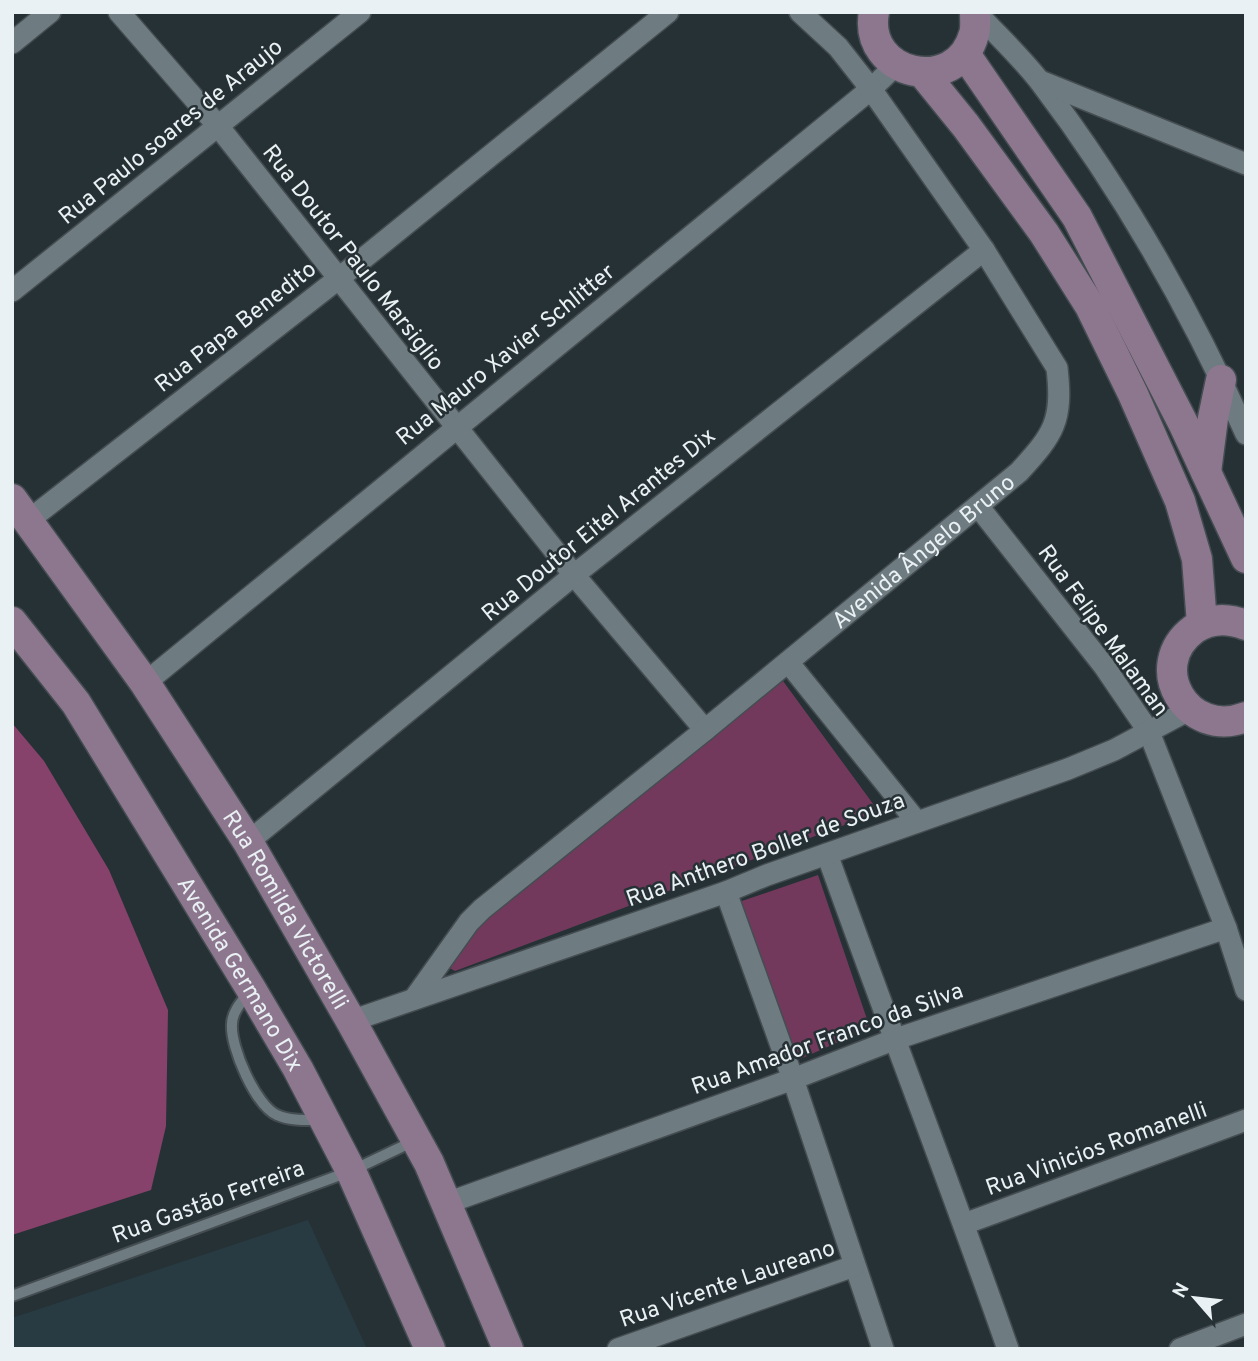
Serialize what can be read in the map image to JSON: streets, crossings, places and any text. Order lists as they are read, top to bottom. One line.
{"streets":{"street":["Rua Paulo soares de Araujo","Rua Doutor Paulo Marsiglio","Rua Papa Benedito","Rua Mauro Xavier Schlitter","Rua Doutor Eitel Arantes Dix","Avenida Ângelo Bruno","Rua Felipe Malaman","Rua Anthero Boller de Souza","Rua Romilda Victorelli","Avenida Germano Dix","Rua Amador Franco da Silva","Rua Vinicios Romanelli","Rua Vicente Laureano"],"lane":["Rua Gastão Ferreira"]},"crossings":[["Rua Paulo soares de Araujo","Rua Doutor Paulo Marsiglio"],["Rua Doutor Paulo Marsiglio","Rua Papa Benedito"],["Rua Doutor Paulo Marsiglio","Rua Mauro Xavier Schlitter"],["Rua Doutor Paulo Marsiglio","Rua Doutor Eitel Arantes Dix"],["Rua Doutor Paulo Marsiglio","Avenida Ângelo Bruno"],["Rua Papa Benedito","Rua Romilda Victorelli"],["Rua Mauro Xavier Schlitter","Avenida Ângelo Bruno"],["Rua Mauro Xavier Schlitter","Rua Romilda Victorelli"],["Rua Doutor Eitel Arantes Dix","Avenida Ângelo Bruno"],["Rua Doutor Eitel Arantes Dix","Rua Romilda Victorelli"],["Avenida Ângelo Bruno","Rua Felipe Malaman"],["Avenida Ângelo Bruno","Rua Anthero Boller de Souza"],["Rua Felipe Malaman","Rua Anthero Boller de Souza"],["Rua Felipe Malaman","Rua Amador Franco da Silva"],["Rua Anthero Boller de Souza","Rua Romilda Victorelli"],["Rua Romilda Victorelli","Rua Amador Franco da Silva"],["Rua Romilda Victorelli","Rua Gastão Ferreira"],["Avenida Germano Dix","Rua Gastão Ferreira"]],"north":"top left"}
